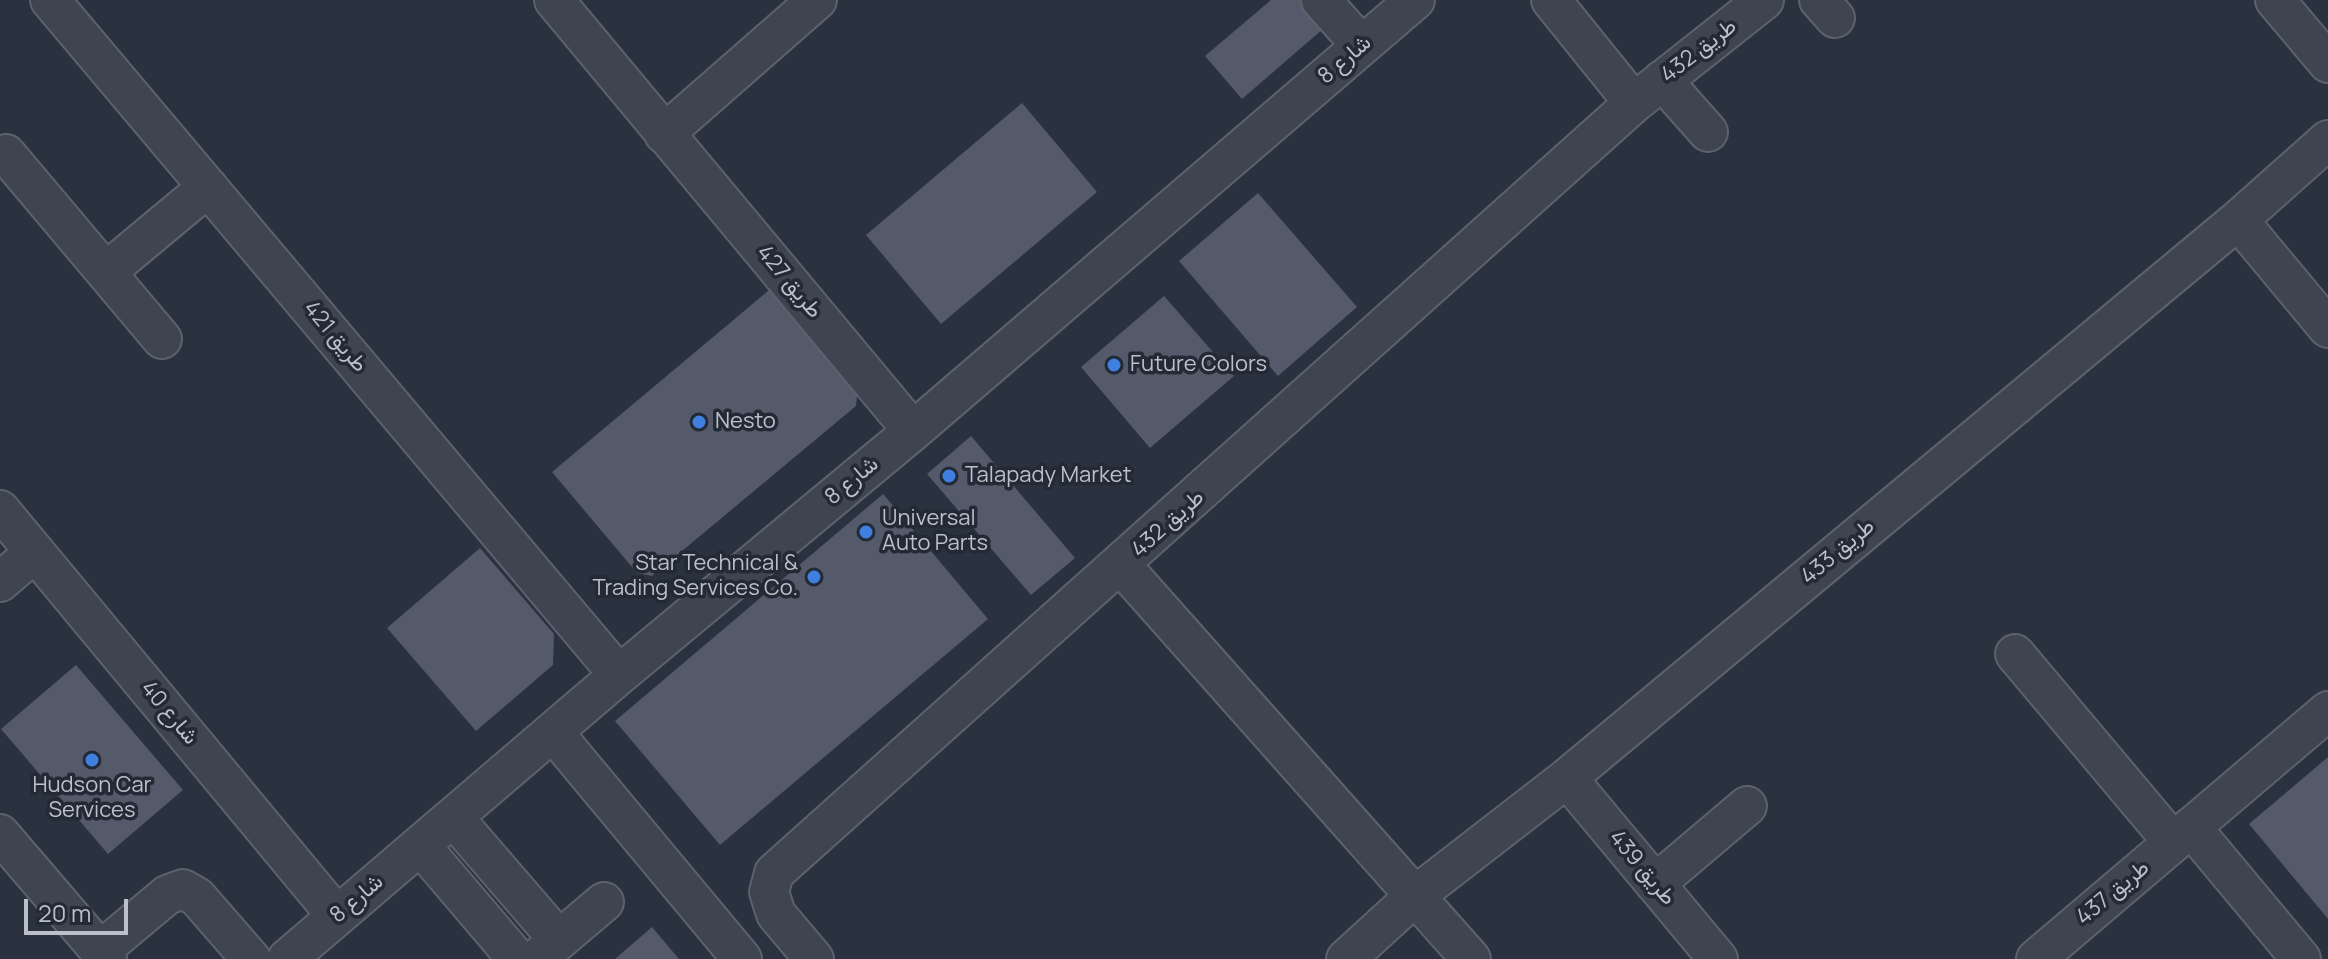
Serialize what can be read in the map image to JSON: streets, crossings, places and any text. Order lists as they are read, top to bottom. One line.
{"streets":{"street":["طريق 432","شارع 8","طريق 427","طريق 421","طريق 433","شارع 40","طريق 439","طريق 437"]},"crossings":[["شارع 8","طريق 427"],["شارع 8","طريق 421"],["شارع 8","شارع 40"],["طريق 433","طريق 439"]],"places":["Future Colors","Nesto","Talapady Market","Universal Auto Parts","Star Technical & Trading Services Co.","Hudson Car Services"],"scale_bar":"20 m"}
